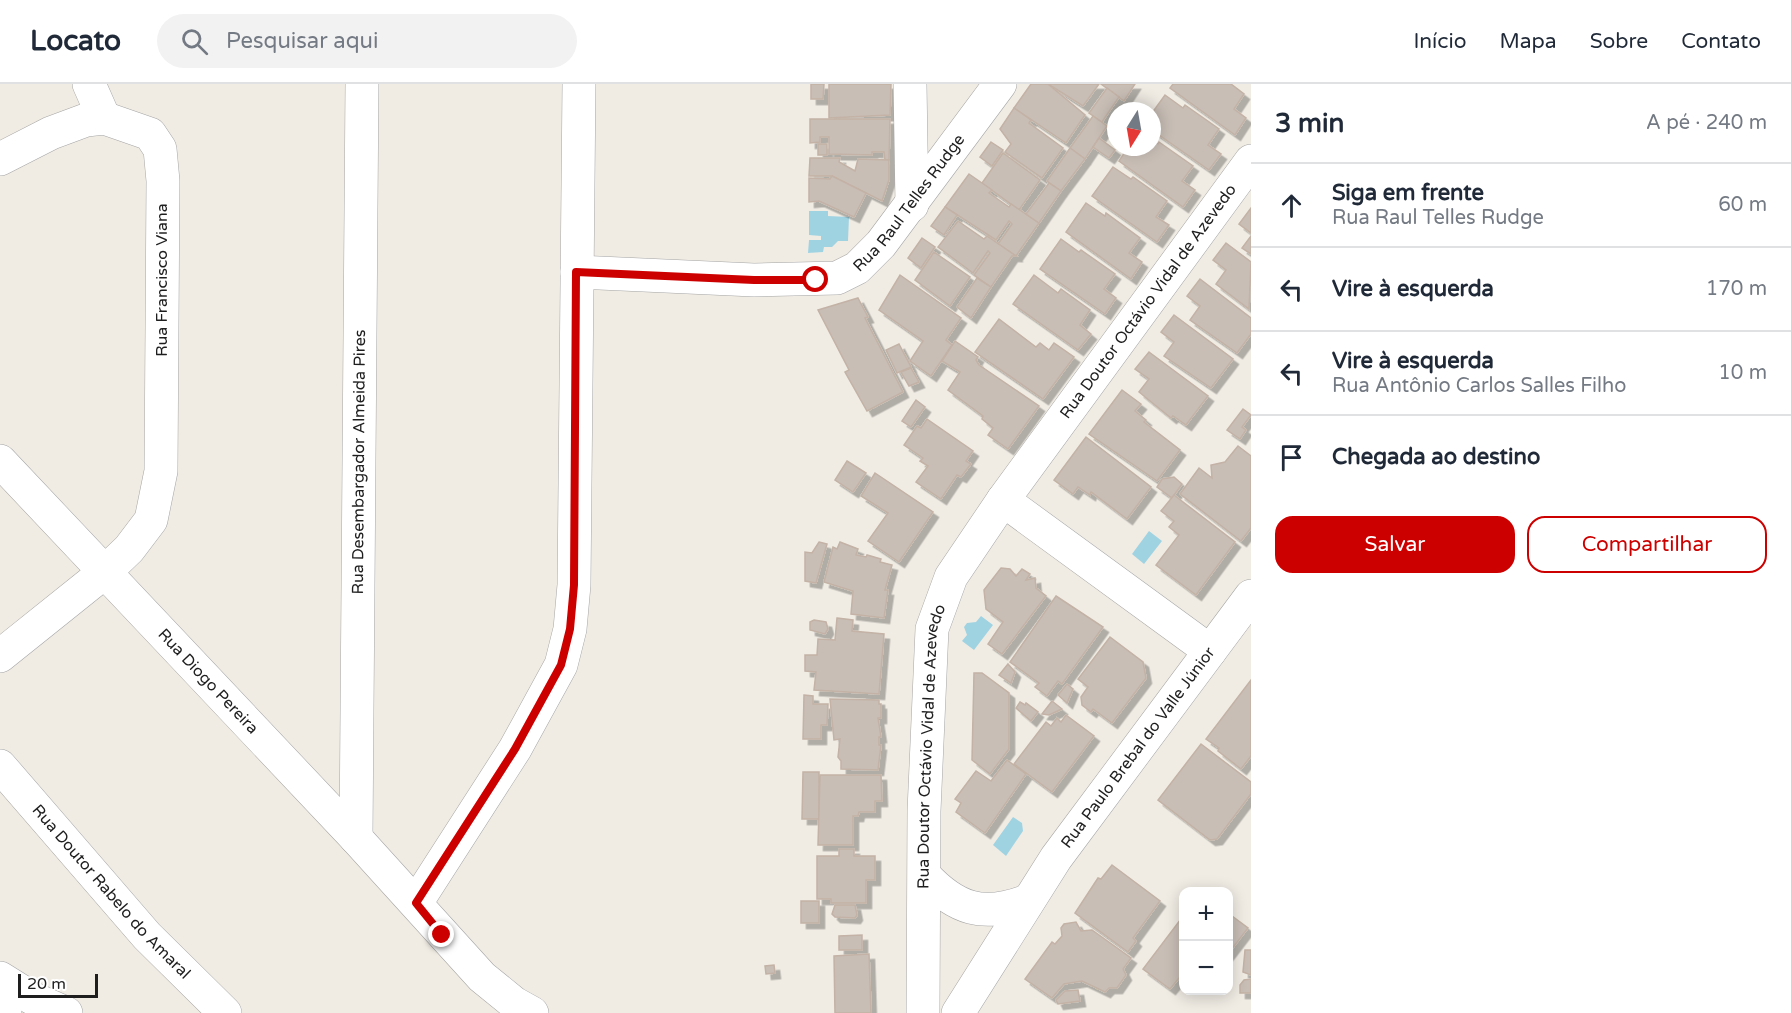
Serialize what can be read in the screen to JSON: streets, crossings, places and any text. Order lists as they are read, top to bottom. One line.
{"streets":{"street":["Rua Raul Telles Rudge","Rua Francisco Viana","Rua Doutor Octávio Vidal de Azevedo","Rua Desembargador Almeida Pires","Rua Diogo Pereira","Rua Paulo Brebal do Valle Júnior","Rua Doutor Rabelo do Amaral"]},"crossings":[["Rua Francisco Viana","Rua Diogo Pereira"],["Rua Desembargador Almeida Pires","Rua Diogo Pereira"]],"scale_bar":"20 m","north":"bottom","page":{"header":"Locato","search":"Pesquisar aqui","nav":["Início","Mapa","Sobre","Contato"],"heading":["3 min","A pé · 240 m"],"list":[["Siga em frente","Rua Raul Telles Rudge","60 m"],["Vire à esquerda","170 m"],["Vire à esquerda","Rua Antônio Carlos Salles Filho","10 m"],"Chegada ao destino"],"buttons":["Salvar","Compartilhar"],"map_buttons":["+","−"],"scale":"20 m"}}
